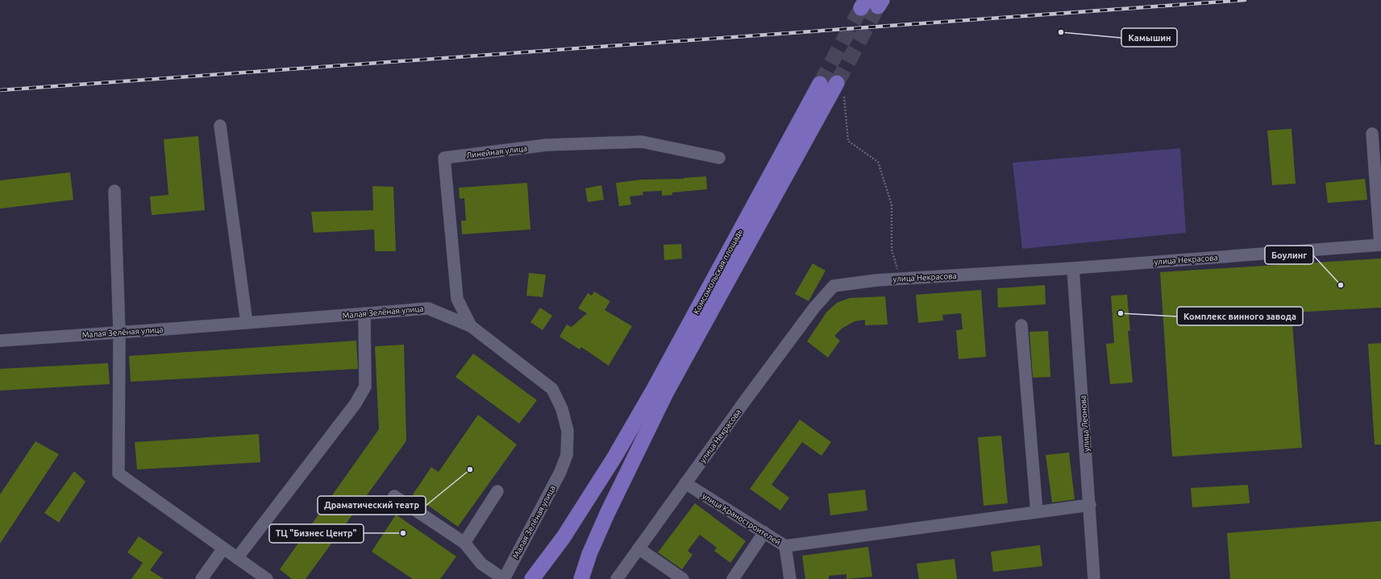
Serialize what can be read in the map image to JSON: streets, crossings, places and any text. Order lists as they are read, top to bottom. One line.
{"streets":{"main road":["Комсомольская площадь"],"street":["Линейная улица","улица Некрасова","Малая Зелёная улица","улица Леонова","улица Краностроителей"]},"crossings":[["Линейная улица","Малая Зелёная улица"],["улица Некрасова","улица Леонова"],["улица Некрасова","улица Краностроителей"]],"places":["Камышин","Боулинг","Комплекс винного завода","Драматический театр","ТЦ \"Бизнес Центр\""]}
